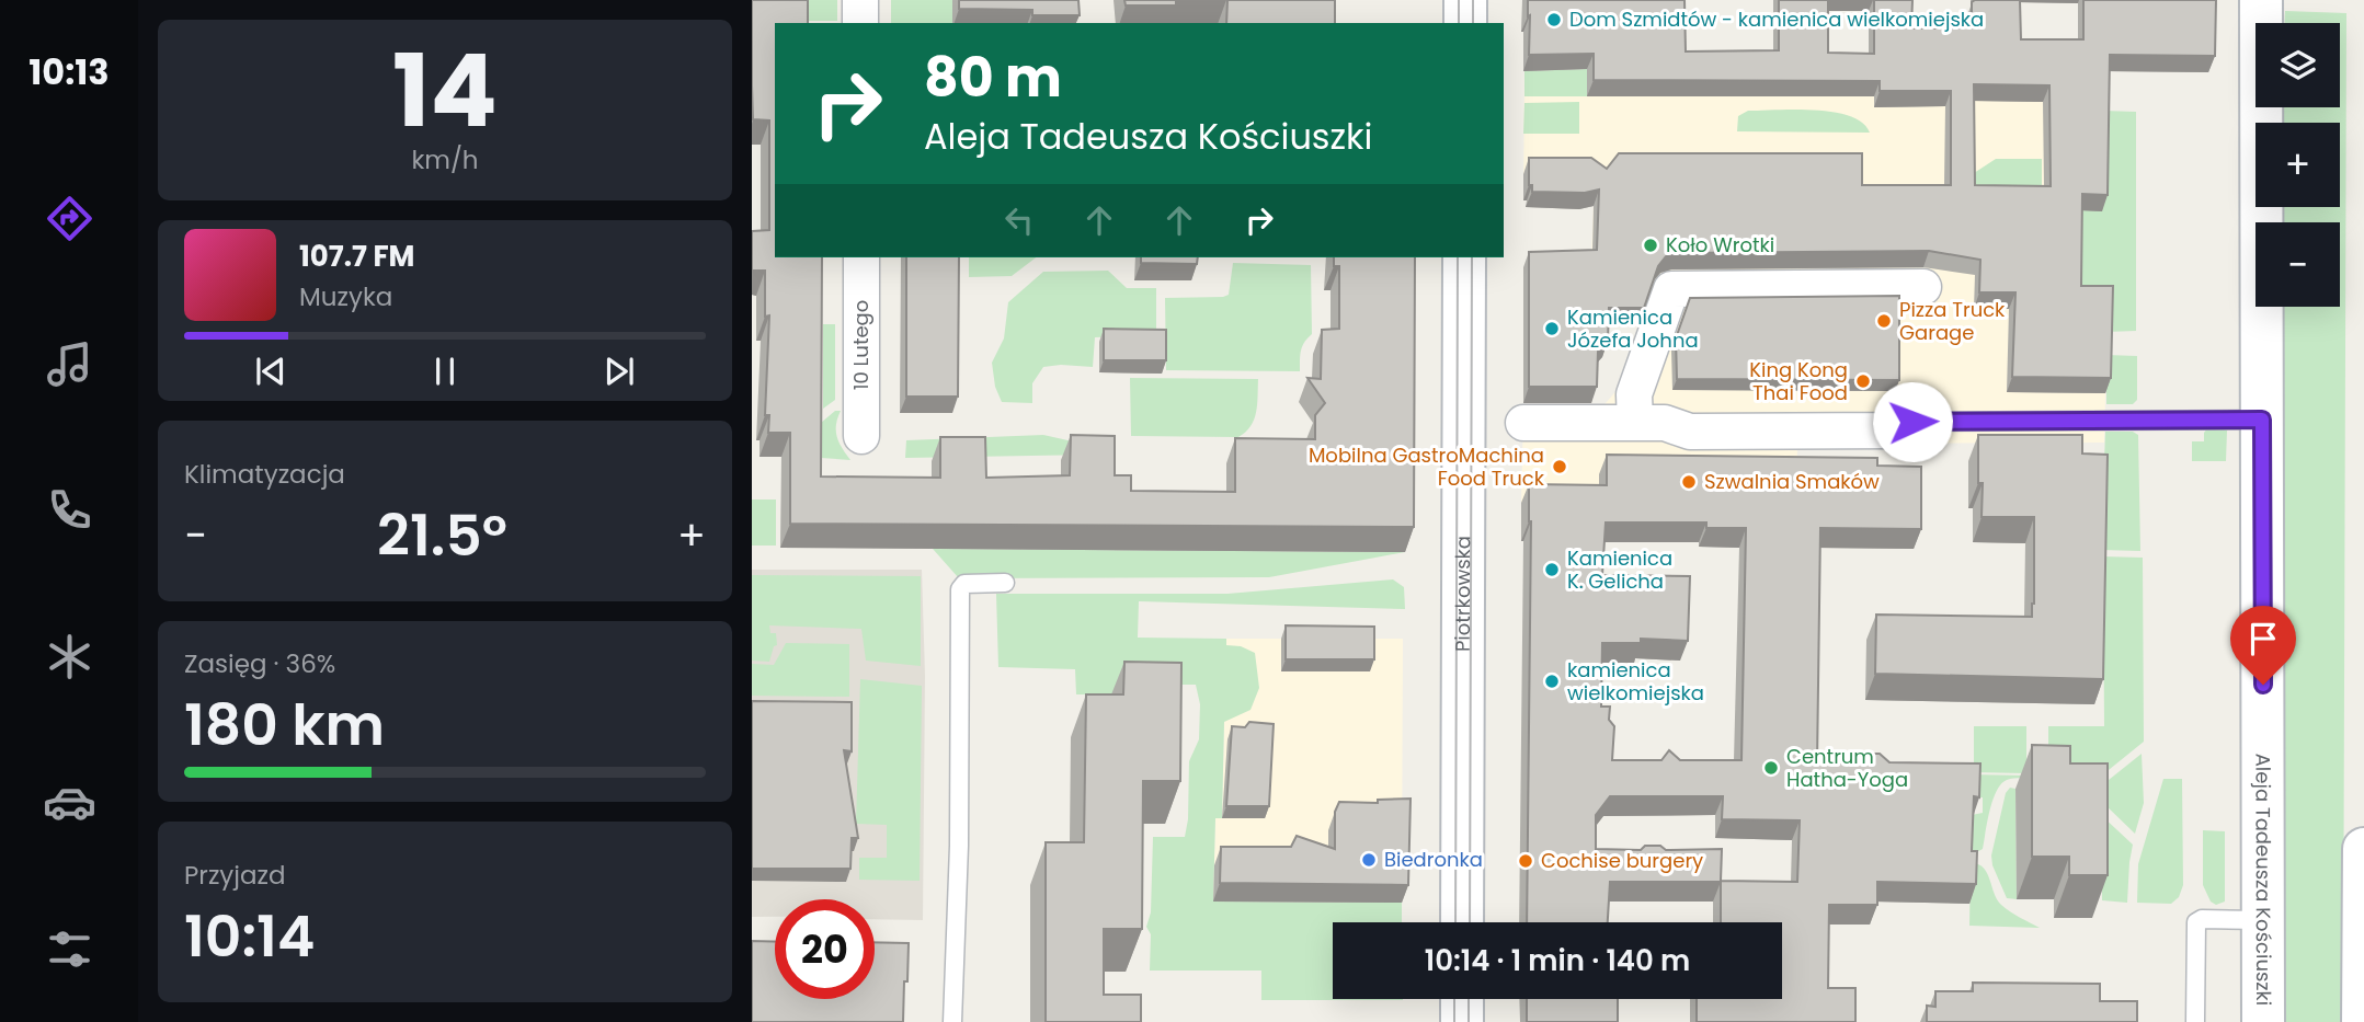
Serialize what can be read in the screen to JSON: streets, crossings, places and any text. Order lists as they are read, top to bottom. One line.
{"streets":{"street":["10 Lutego","Piotrkowska","Aleja Tadeusza Kościuszki"]},"places":["Dom Szmidtów - kamienica wielkomiejska","Koło Wrotki","Pizza Truck Garage","Kamienica Józefa Johna","King Kong Thai Food","Mobilna GastroMachina Food Truck","Szwalnia Smaków","Kamienica K. Gelicha","kamienica wielkomiejska","Centrum Hatha-Yoga","Biedronka","Cochise burgery"],"page":{"tabs":"10:13","tile":[["14","km/h"],"Klimatyzacja",["Zasięg · 36%","180 km"],["Przyjazd","10:14"]],"map_buttons":["+","−"],"turn":["80 m","Aleja Tadeusza Kościuszki"],"song":["107.7 FM","Muzyka"],"heat":["−","21.5°","+"],"limit":"20","trip":"10:14 · 1 min · 140 m"}}
